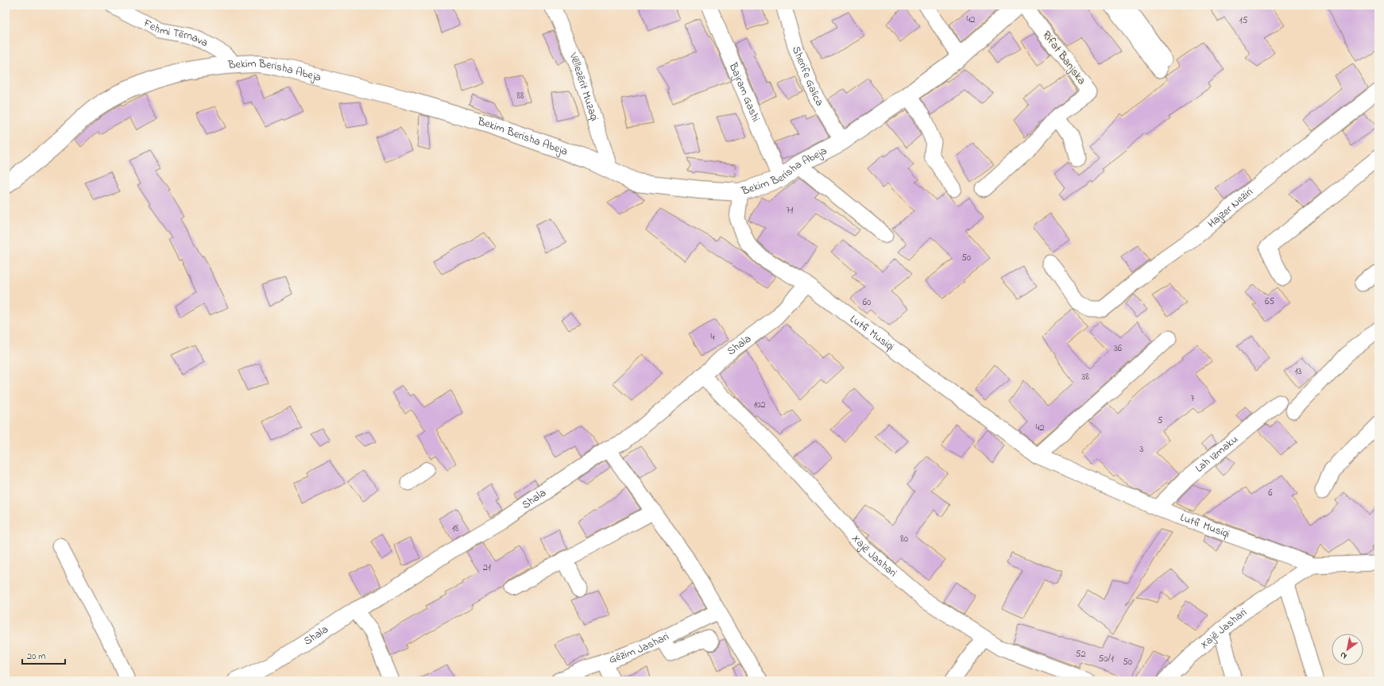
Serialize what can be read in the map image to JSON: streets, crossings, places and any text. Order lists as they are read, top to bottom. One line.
{"streets":{"street":["Fehmi Tërnava","Rifat Banjska","Bekim Berisha Abeja","Sherife Galica","Vëllezërit Muzaqi","Bajram Gashi","Hajzer Neziri","Lutfi Musiqi","Shala","Lah Izmaku","Xajë Jashari","Gëzim Jashari"]},"crossings":[["Fehmi Tërnava","Bekim Berisha Abeja"],["Bekim Berisha Abeja","Sherife Galica"],["Bekim Berisha Abeja","Vëllezërit Muzaqi"],["Bekim Berisha Abeja","Bajram Gashi"],["Bekim Berisha Abeja","Lutfi Musiqi"],["Lutfi Musiqi","Shala"],["Lutfi Musiqi","Lah Izmaku"],["Lutfi Musiqi","Xajë Jashari"],["Shala","Xajë Jashari"]],"house_numbers":["42","15","88","71","50","65","60","4","36","13","38","7","102","5","42","3","6","18","80","21","52","50/1","50"],"scale_bar":"20 m","north":"bottom left"}
